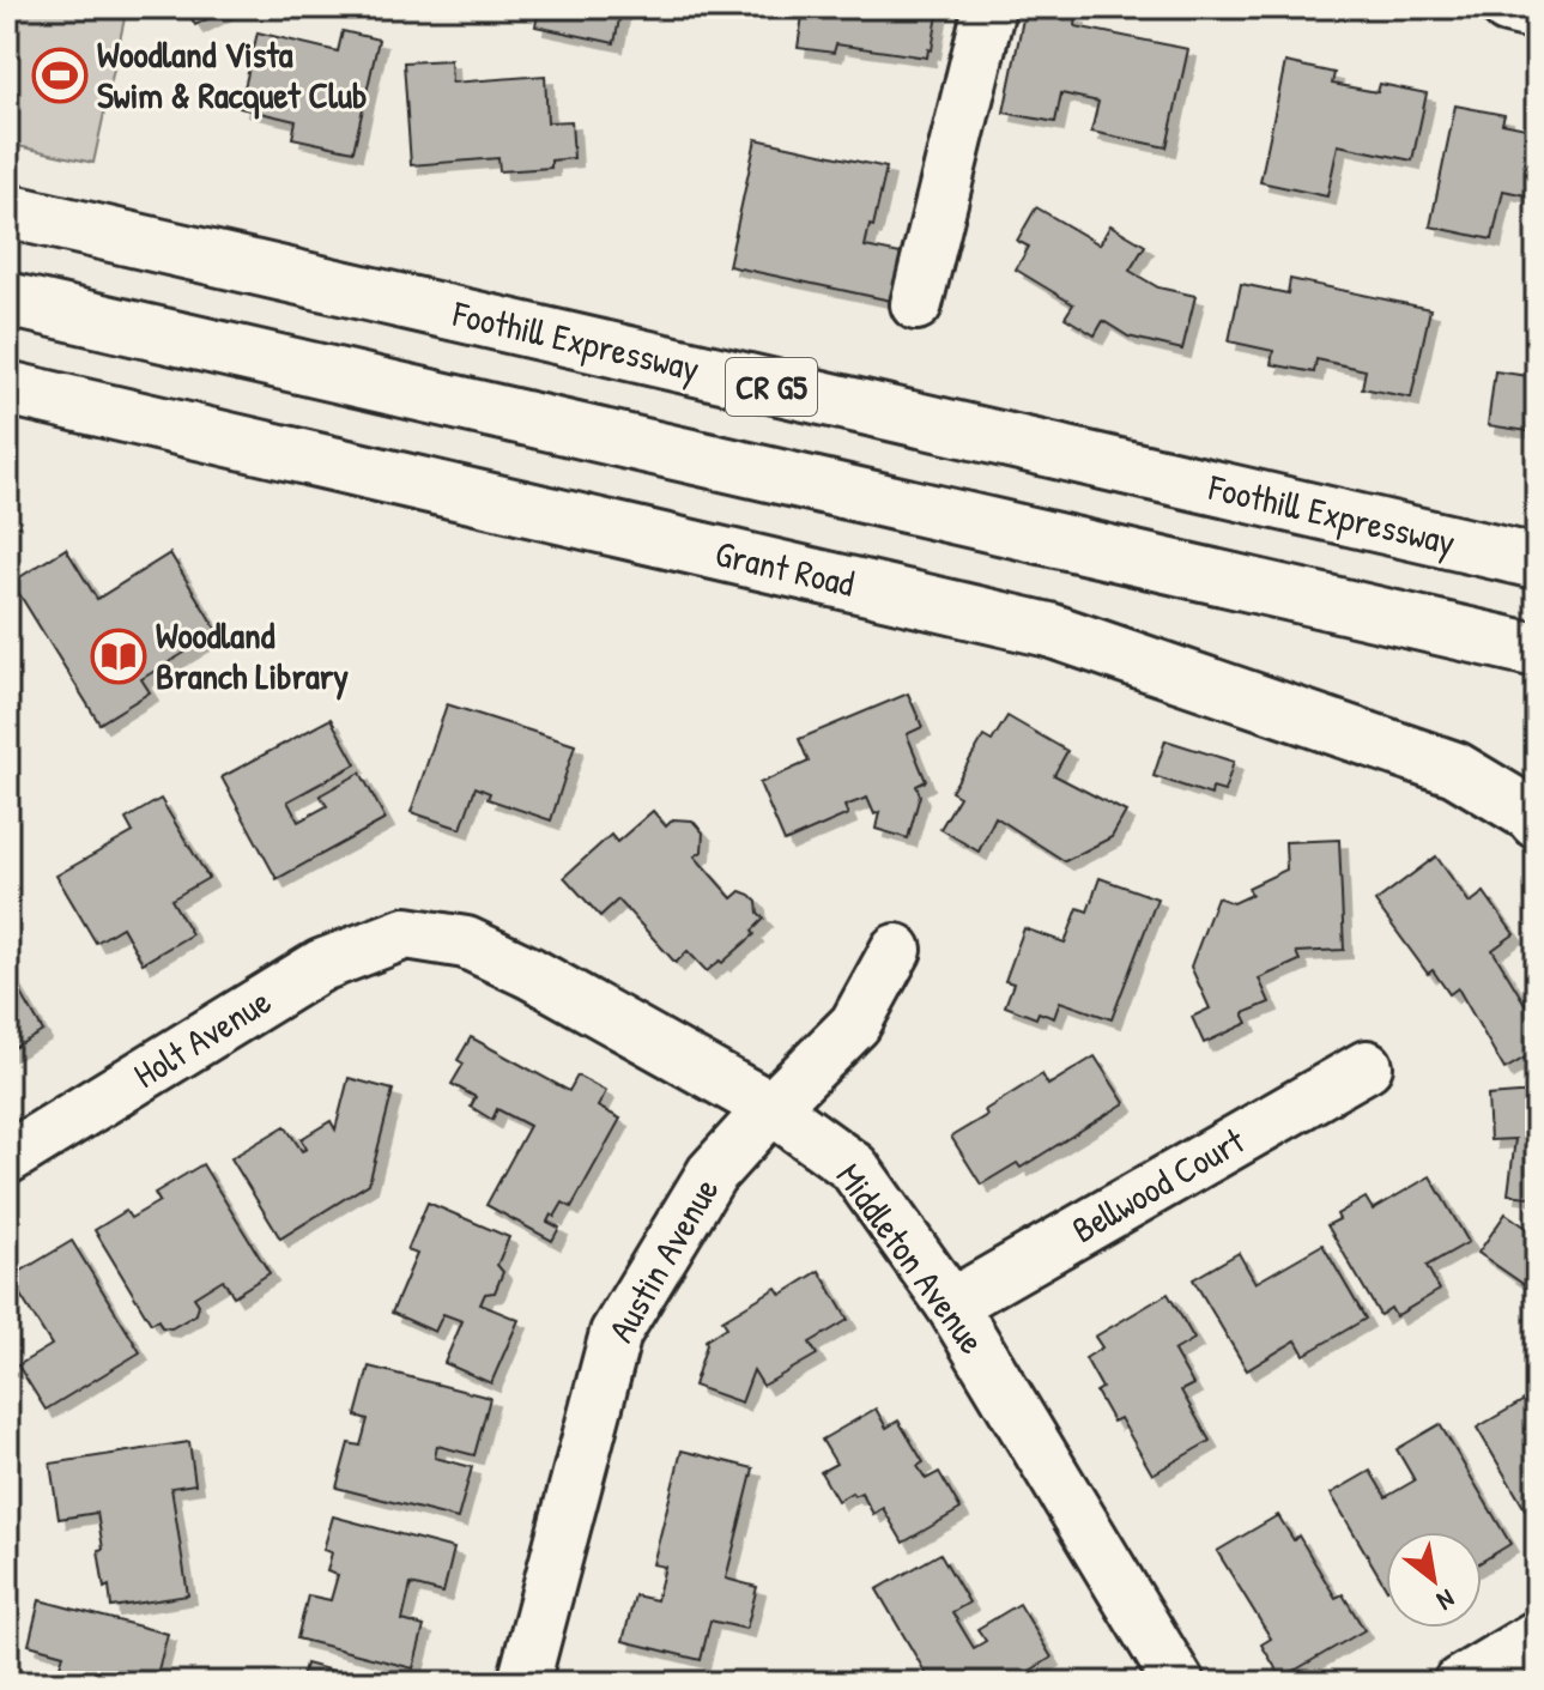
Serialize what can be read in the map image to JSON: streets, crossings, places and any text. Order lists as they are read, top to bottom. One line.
{"streets":{"main road":["Foothill Expressway","CR G5","Grant Road"],"street":["Holt Avenue","Bellwood Court","Middleton Avenue","Austin Avenue"]},"crossings":[["Holt Avenue","Middleton Avenue"],["Bellwood Court","Middleton Avenue"],["Middleton Avenue","Austin Avenue"]],"places":{"sports":["Woodland Vista Swim & Racquet Club"],"library":["Woodland Branch Library"]},"north":"bottom right"}
